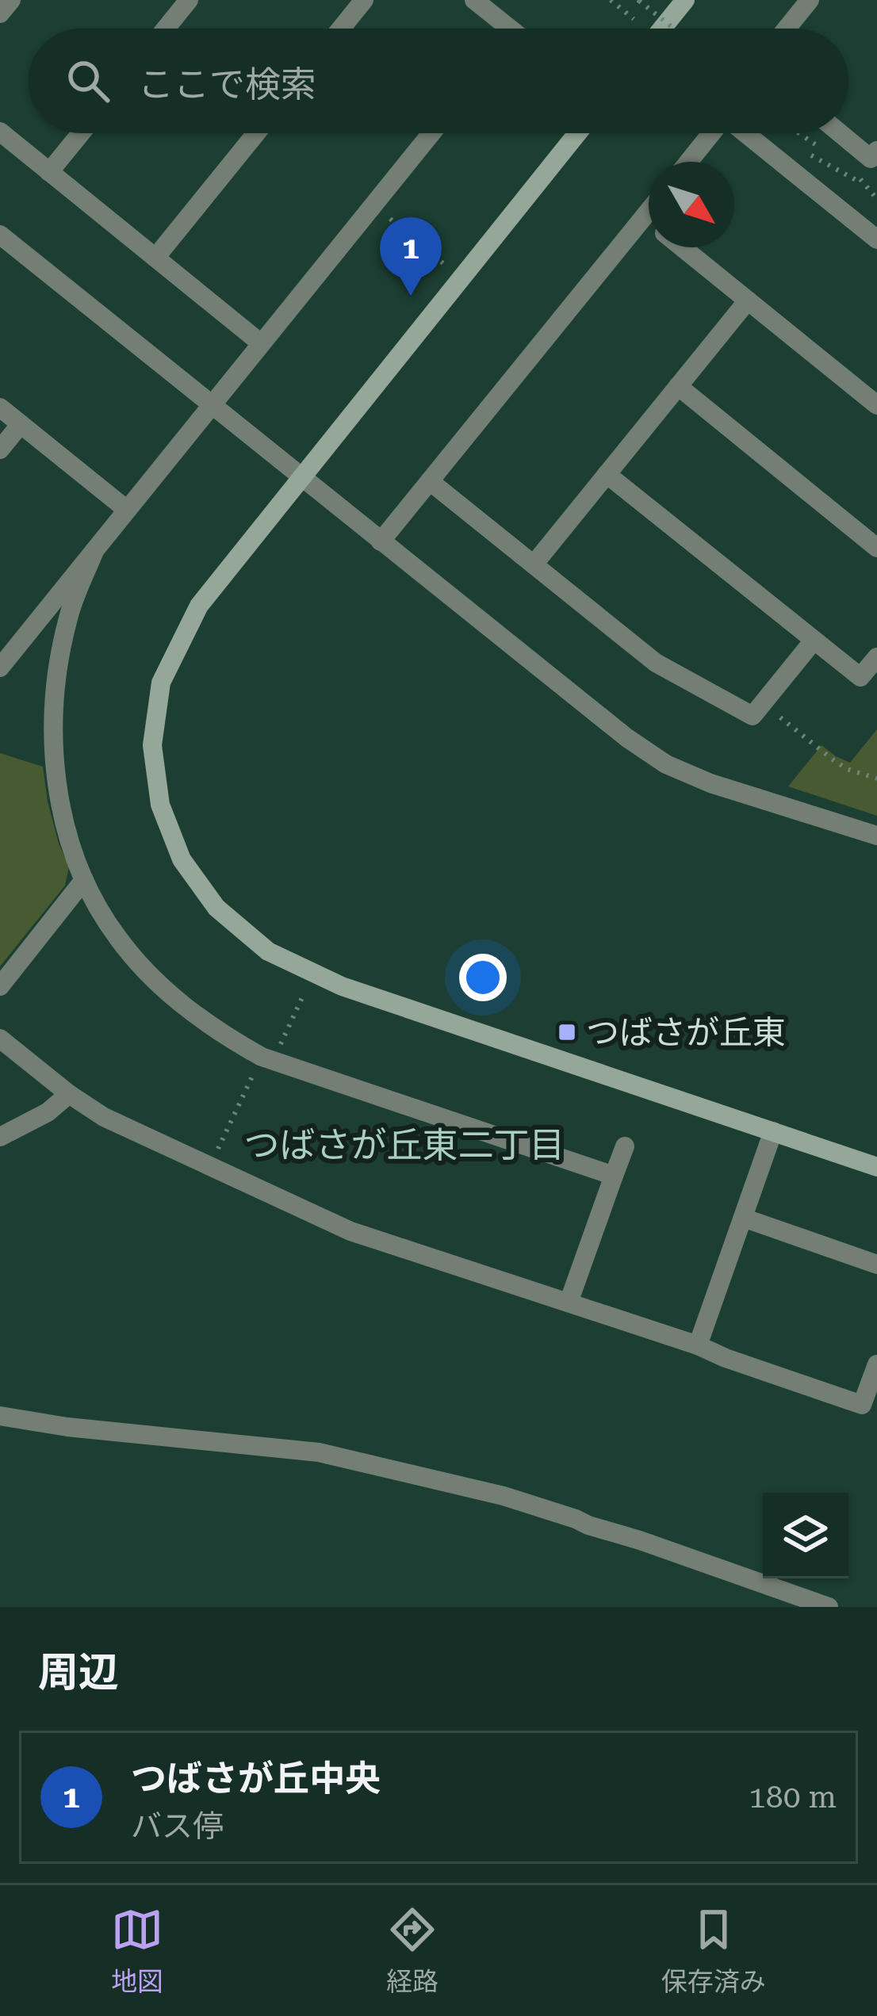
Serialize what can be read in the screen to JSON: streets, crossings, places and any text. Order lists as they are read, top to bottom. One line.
{"districts":["つばさが丘東二丁目"],"places":{"transit":["つばさが丘東"]},"north":"bottom right","page":{"search":"ここで検索","pins":"1","heading":"周辺","list":[{"mark":"1","name":"つばさが丘中央","note":"バス停","value":"180 m"}],"nav":["地図","経路","保存済み"]}}
